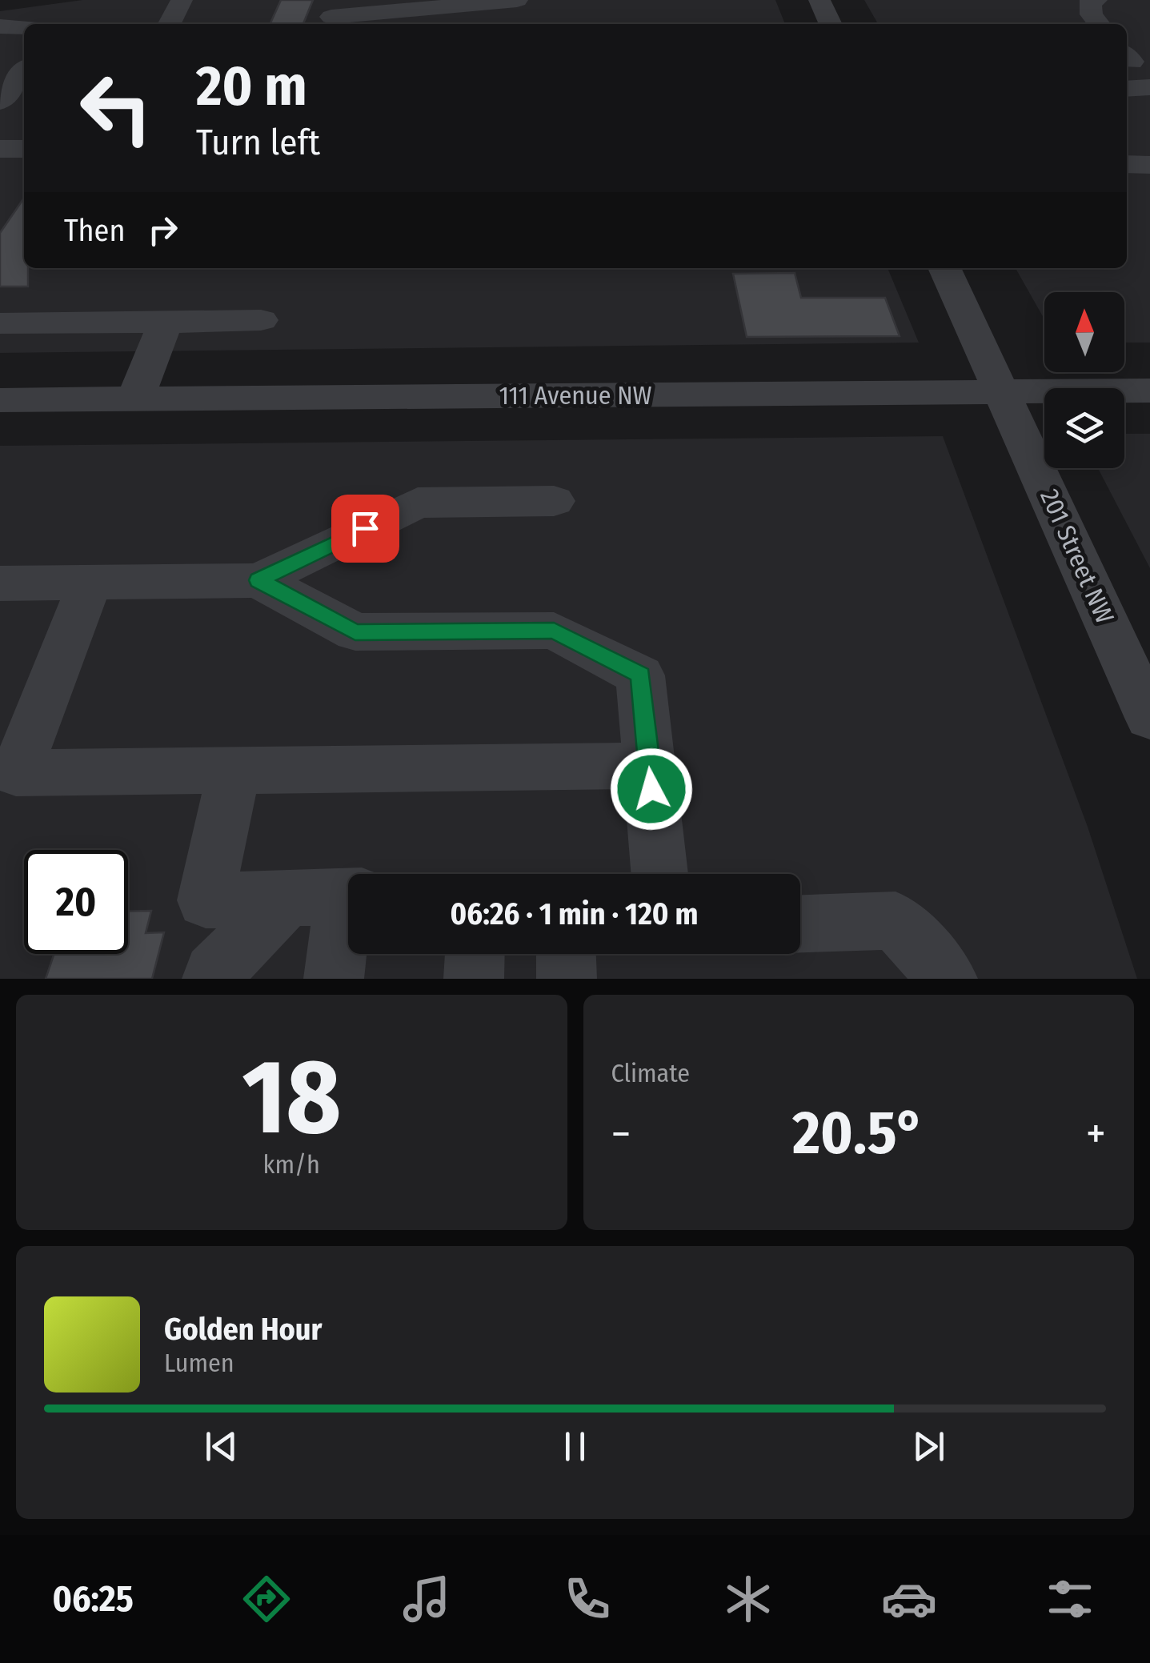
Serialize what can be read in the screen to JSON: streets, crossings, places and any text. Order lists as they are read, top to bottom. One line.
{"streets":{"street":["111 Avenue NW","201 Street NW"]},"crossings":[["111 Avenue NW","201 Street NW"]],"north":"top","page":{"turn":["20 m","Turn left"],"then":"Then","limit":"20","trip":"06:26 · 1 min · 120 m","tile":[["18","km/h"],"Climate"],"heat":["−","20.5°","+"],"song":["Golden Hour","Lumen"],"tabs":"06:25"}}
